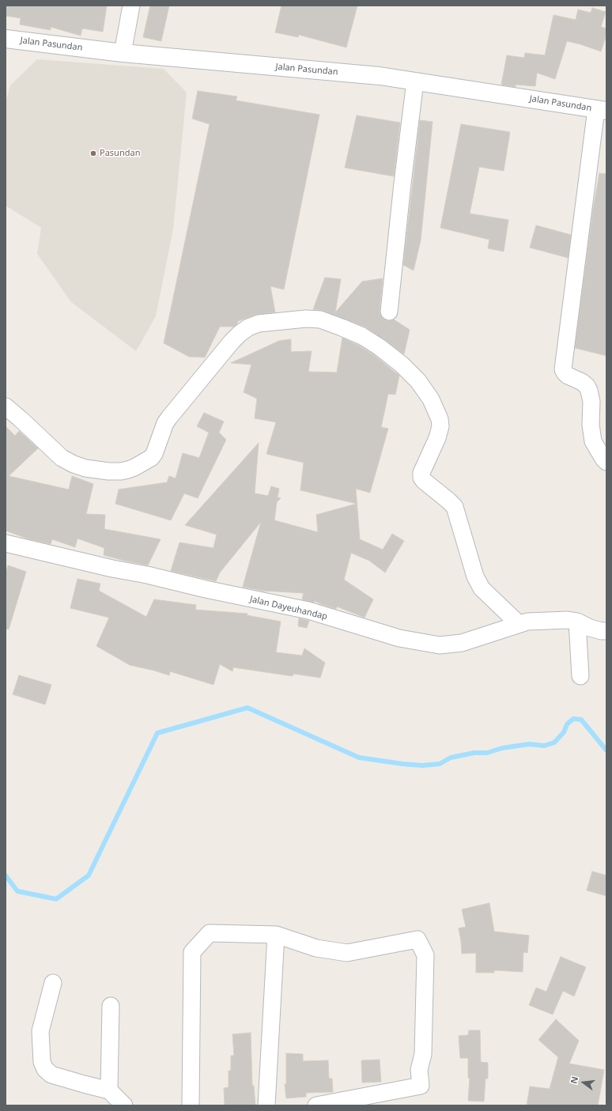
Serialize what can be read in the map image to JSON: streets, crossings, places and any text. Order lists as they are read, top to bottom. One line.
{"streets":{"street":["Jalan Pasundan","Jalan Dayeuhandap"]},"places":["Pasundan"],"north":"left"}
